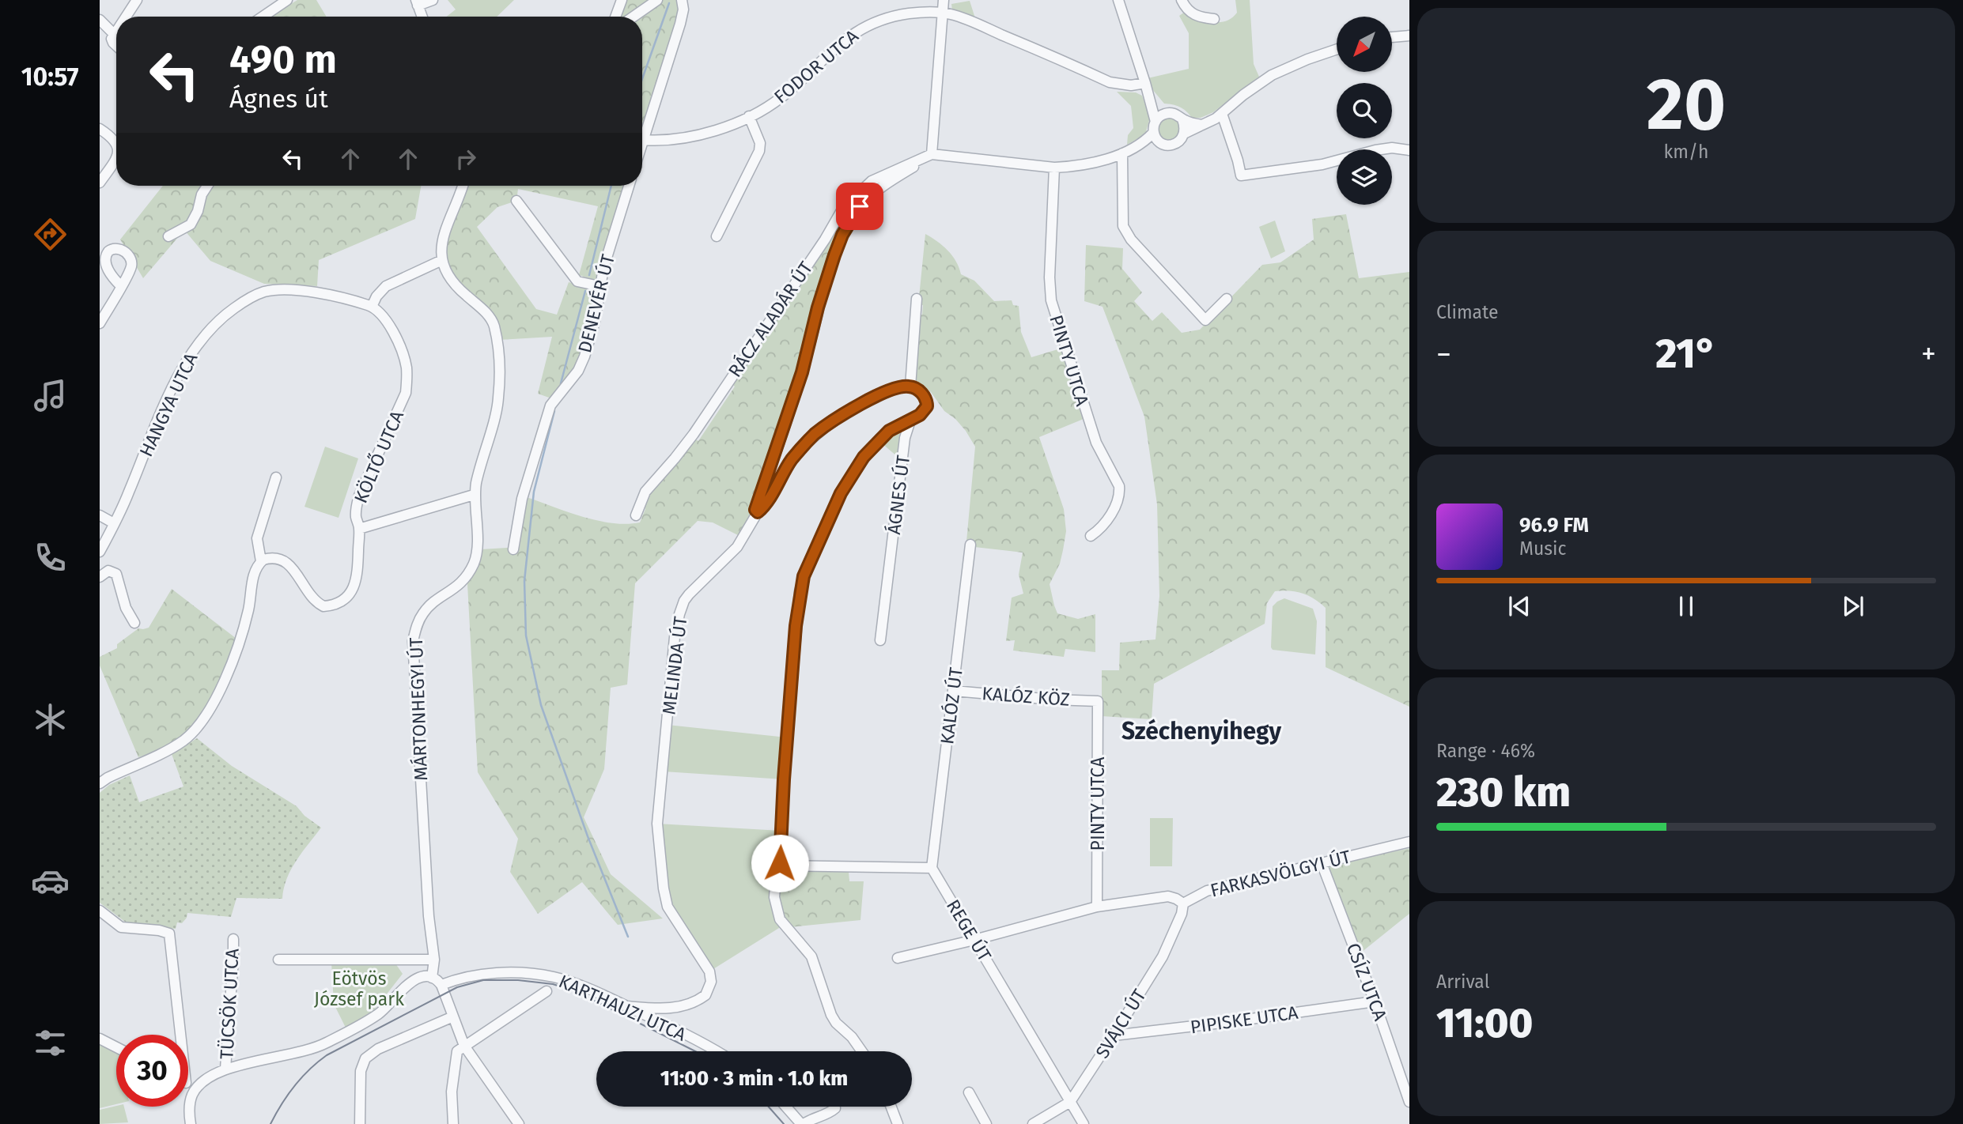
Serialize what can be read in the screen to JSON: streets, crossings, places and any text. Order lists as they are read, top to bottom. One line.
{"streets":{"street":["FODOR UTCA","DENEVÉR ÚT","RÁCZ ALADÁR ÚT","PINTY UTCA","HANGYA UTCA","KÖLTŐ UTCA","ÁGNES ÚT","MELINDA ÚT","KALÓZ KÖZ","KALÓZ ÚT","MÁRTONHEGYI ÚT","FARKASVÖLGYI ÚT","REGE ÚT","CSÍZ UTCA","TÜCSÖK UTCA","KARTHAUZI UTCA","PIPISKE UTCA","SVÁJCI ÚT"]},"crossings":[["RÁCZ ALADÁR ÚT","MELINDA ÚT"],["PINTY UTCA","KALÓZ KÖZ"],["HANGYA UTCA","KÖLTŐ UTCA"],["ÁGNES ÚT","MELINDA ÚT"],["MELINDA ÚT","KARTHAUZI UTCA"],["KALÓZ KÖZ","KALÓZ ÚT"],["KALÓZ ÚT","REGE ÚT"],["FARKASVÖLGYI ÚT","CSÍZ UTCA"],["FARKASVÖLGYI ÚT","SVÁJCI ÚT"],["REGE ÚT","SVÁJCI ÚT"],["CSÍZ UTCA","PIPISKE UTCA"],["PIPISKE UTCA","SVÁJCI ÚT"]],"districts":["Széchenyihegy"],"parks":["Eötvös József park"],"north":"bottom left","page":{"tabs":"10:57","tile":[["20","km/h"],"Climate",["Range · 46%","230 km"],["Arrival","11:00"]],"turn":["490 m","Ágnes út"],"heat":["−","21°","+"],"song":["96.9 FM","Music"],"limit":"30","trip":"11:00 · 3 min · 1.0 km"}}
